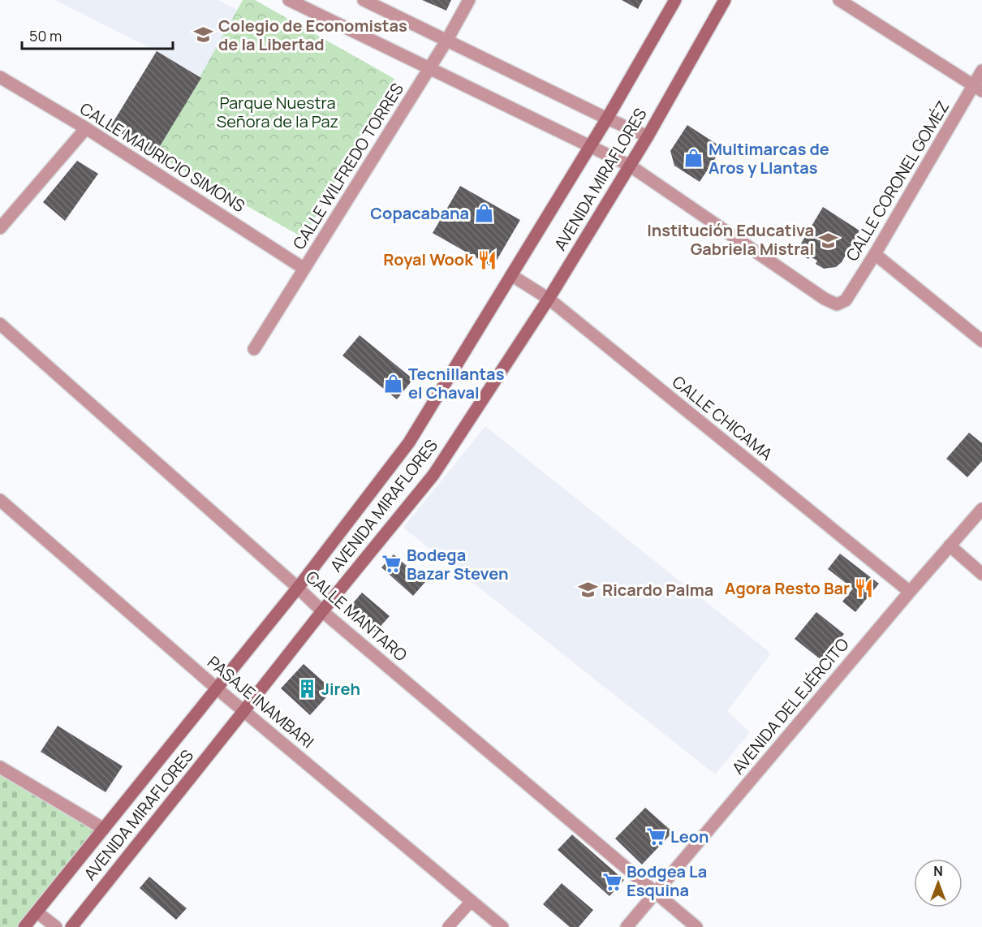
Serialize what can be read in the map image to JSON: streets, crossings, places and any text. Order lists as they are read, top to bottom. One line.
{"streets":{"main road":["AVENIDA MIRAFLORES"],"street":["CALLE MAURICIO SIMONS","CALLE WILFREDO TORRES","CALLE CORONEL GOMÉZ","CALLE CHICAMA","CALLE MANTARO","PASAJE INAMBARI","AVENIDA DEL EJÉRCITO"]},"crossings":[["CALLE MAURICIO SIMONS","CALLE WILFREDO TORRES"],["AVENIDA MIRAFLORES","CALLE CORONEL GOMÉZ"],["AVENIDA MIRAFLORES","CALLE CHICAMA"],["AVENIDA MIRAFLORES","CALLE MANTARO"],["AVENIDA MIRAFLORES","PASAJE INAMBARI"],["CALLE CHICAMA","AVENIDA DEL EJÉRCITO"],["CALLE MANTARO","AVENIDA DEL EJÉRCITO"]],"parks":["Parque Nuestra Señora de la Paz"],"places":{"school or university":["Colegio de Economistas de la Libertad","Institución Educativa Gabriela Mistral","Ricardo Palma"],"shop":["Multimarcas de Aros y Llantas","Copacabana","Tecnillantas el Chaval"],"restaurant":["Royal Wook","Agora Resto Bar"],"supermarket":["Bodega Bazar Steven","Leon","Bodgea La Esquina"],"building":["Jireh"]},"scale_bar":"50 m","north":"top"}
